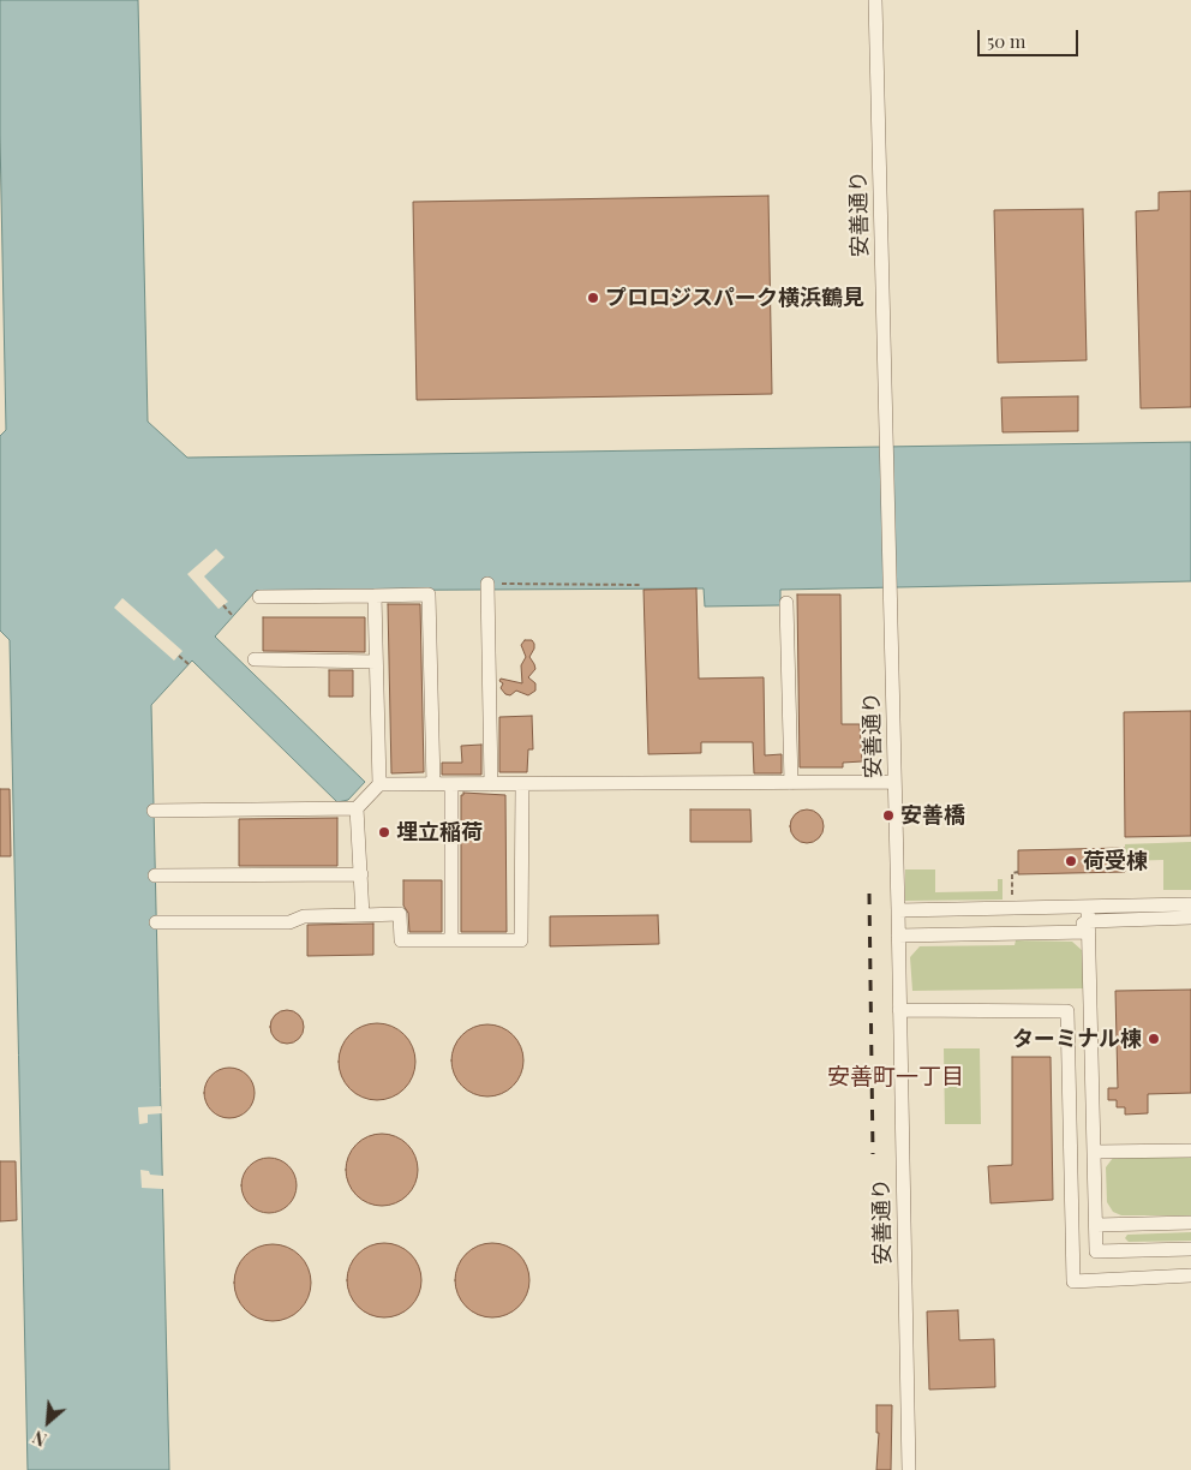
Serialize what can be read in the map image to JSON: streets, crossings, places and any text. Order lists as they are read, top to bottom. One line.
{"streets":{"street":["安善通り"]},"districts":["安善町一丁目"],"places":["プロロジスパーク横浜鶴見","安善橋","埋立稲荷","荷受棟","ターミナル棟"],"scale_bar":"50 m","north":"bottom left"}
